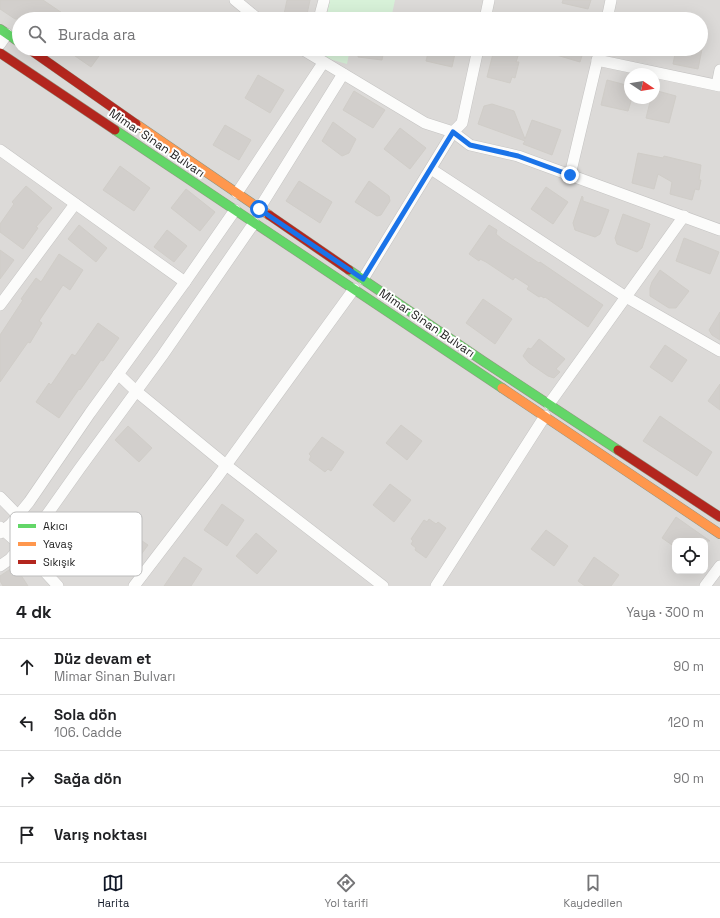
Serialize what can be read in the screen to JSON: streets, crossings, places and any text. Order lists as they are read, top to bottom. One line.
{"streets":{"main road":["Mimar Sinan Bulvarı"]},"legend":["Akıcı","Yavaş","Sıkışık"],"north":"right","page":{"search":"Burada ara","heading":["4 dk","Yaya · 300 m"],"list":[["Düz devam et","Mimar Sinan Bulvarı","90 m"],["Sola dön","106. Cadde","120 m"],["Sağa dön","90 m"],"Varış noktası"],"nav":["Harita","Yol tarifi","Kaydedilen"]}}
